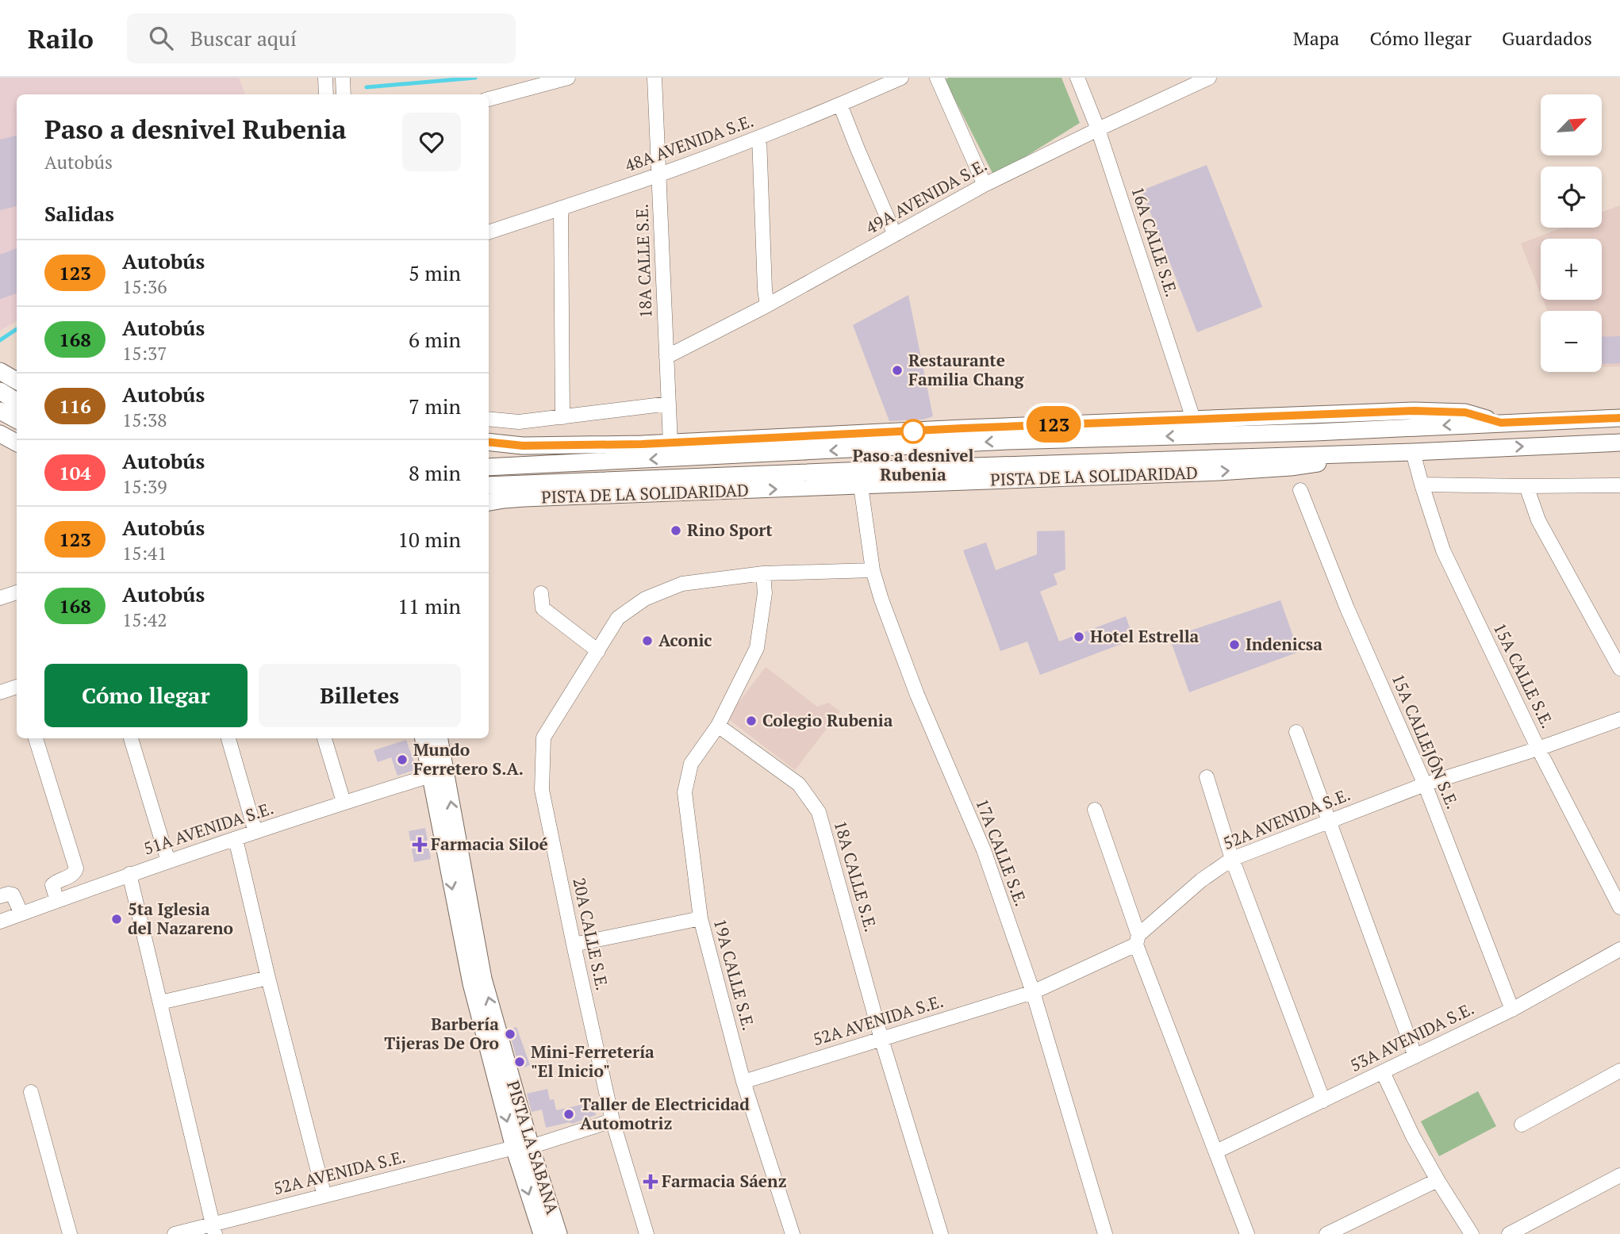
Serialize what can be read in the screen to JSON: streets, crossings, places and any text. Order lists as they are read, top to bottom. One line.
{"streets":{"main road":["PISTA DE LA SOLIDARIDAD","PISTA LA SABANA"],"street":["48A AVENIDA S.E.","49A AVENIDA S.E.","16A CALLE S.E.","18A CALLE S.E.","15A CALLE S.E.","15A CALLEJÓN S.E.","52A AVENIDA S.E.","51A AVENIDA S.E.","17A CALLE S.E.","20A CALLE S.E.","19A CALLE S.E.","53A AVENIDA S.E."]},"crossings":[["48A AVENIDA S.E.","18A CALLE S.E."],["49A AVENIDA S.E.","16A CALLE S.E."],["49A AVENIDA S.E.","18A CALLE S.E."],["18A CALLE S.E.","52A AVENIDA S.E."],["18A CALLE S.E.","19A CALLE S.E."],["PISTA DE LA SOLIDARIDAD","15A CALLE S.E."],["PISTA DE LA SOLIDARIDAD","17A CALLE S.E."],["15A CALLE S.E.","52A AVENIDA S.E."],["15A CALLEJÓN S.E.","52A AVENIDA S.E."],["15A CALLEJÓN S.E.","53A AVENIDA S.E."],["52A AVENIDA S.E.","17A CALLE S.E."],["52A AVENIDA S.E.","20A CALLE S.E."],["52A AVENIDA S.E.","19A CALLE S.E."],["52A AVENIDA S.E.","PISTA LA SABANA"],["51A AVENIDA S.E.","PISTA LA SABANA"]],"places":{"other":["Restaurante Familia Chang","Paso a desnivel Rubenia","Rino Sport","Hotel Estrella","Aconic","Indenicsa","Colegio Rubenia","Mundo Ferretero S.A.","5ta Iglesia del Nazareno","Barbería Tijeras De Oro","Mini-Ferretería \"El Inicio\"","Taller de Electricidad Automotriz"],"health":["Farmacia Siloé","Farmacia Sáenz"]},"lines":["bus line 123"],"north":"top right","page":{"header":"Railo","search":"Buscar aquí","nav":["Mapa","Cómo llegar","Guardados"],"on_map":"123","map_buttons":["+","−"],"heading":[["Paso a desnivel Rubenia","Autobús"],"Salidas"],"list":[{"mark":"123","name":"Autobús","note":"15:36","value":"5 min"},{"mark":"168","name":"Autobús","note":"15:37","value":"6 min"},{"mark":"116","name":"Autobús","note":"15:38","value":"7 min"},{"mark":"104","name":"Autobús","note":"15:39","value":"8 min"},{"mark":"123","name":"Autobús","note":"15:41","value":"10 min"},{"mark":"168","name":"Autobús","note":"15:42","value":"11 min"}],"buttons":["Cómo llegar","Billetes"]}}
